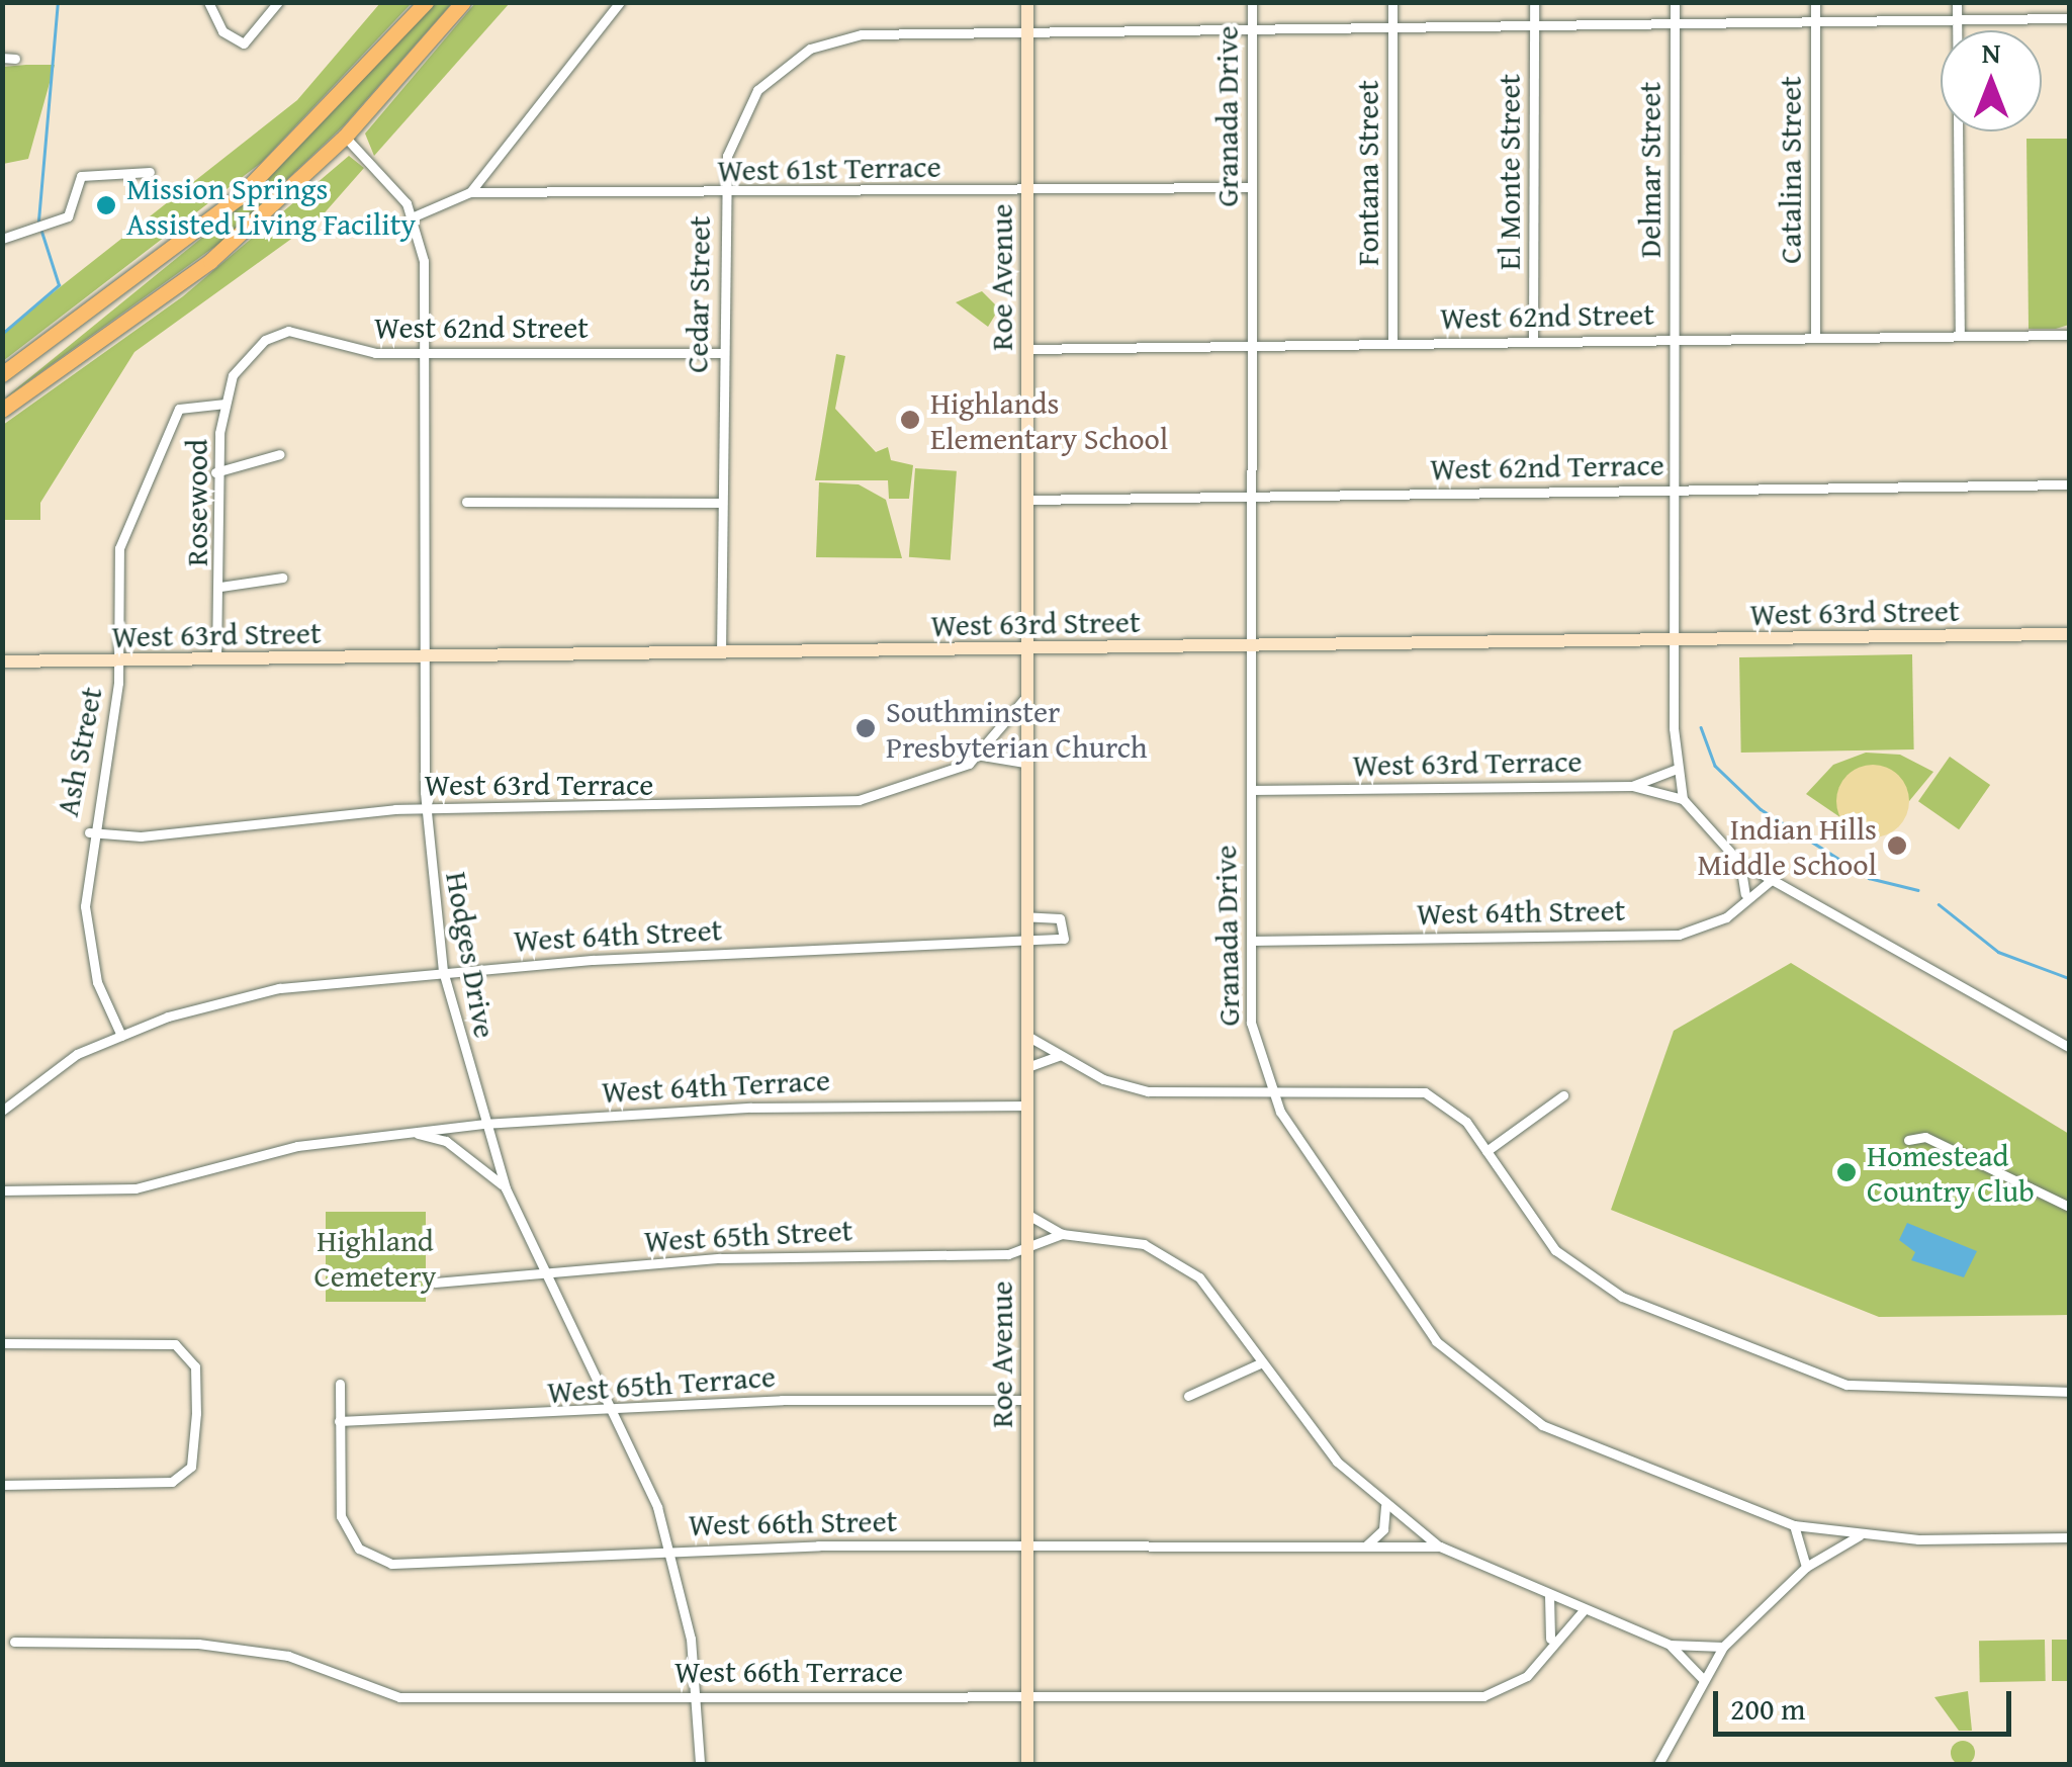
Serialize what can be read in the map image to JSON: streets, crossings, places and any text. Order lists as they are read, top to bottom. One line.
{"streets":{"main road":["Roe Avenue","West 63rd Street"],"street":["Granada Drive","West 61st Terrace","Delmar Street","Catalina Street","El Monte Street","Fontana Street","Cedar Street","West 62nd Street","West 62nd Terrace","Rosewood","Ash Street","West 63rd Terrace","West 64th Street","Hodges Drive","West 64th Terrace","West 65th Street","West 65th Terrace","West 66th Street","West 66th Terrace"]},"crossings":[["Granada Drive","West 61st Terrace"],["Granada Drive","Cedar Street"],["Granada Drive","West 62nd Street"],["Granada Drive","West 62nd Terrace"],["Granada Drive","West 63rd Street"],["Granada Drive","West 63rd Terrace"],["Granada Drive","West 64th Street"],["West 61st Terrace","Roe Avenue"],["West 61st Terrace","Cedar Street"],["West 61st Terrace","Hodges Drive"],["Delmar Street","Cedar Street"],["Delmar Street","West 62nd Street"],["Delmar Street","West 62nd Terrace"],["Delmar Street","West 63rd Street"],["Delmar Street","West 63rd Terrace"],["Catalina Street","Cedar Street"],["Catalina Street","West 62nd Street"],["El Monte Street","Cedar Street"],["El Monte Street","West 62nd Street"],["Fontana Street","Cedar Street"],["Fontana Street","West 62nd Street"],["Roe Avenue","Cedar Street"],["Roe Avenue","West 62nd Street"],["Roe Avenue","West 62nd Terrace"],["Roe Avenue","West 63rd Street"],["Roe Avenue","West 63rd Terrace"],["Roe Avenue","West 64th Street"],["Roe Avenue","West 64th Terrace"],["Roe Avenue","West 65th Street"],["Roe Avenue","West 65th Terrace"],["Roe Avenue","West 66th Street"],["Roe Avenue","West 66th Terrace"],["Cedar Street","West 62nd Street"],["Cedar Street","West 63rd Street"],["West 62nd Street","Rosewood"],["West 62nd Street","Hodges Drive"],["Rosewood","West 63rd Street"],["Rosewood","Ash Street"],["West 63rd Street","Ash Street"],["West 63rd Street","Hodges Drive"],["Ash Street","West 63rd Terrace"],["Ash Street","West 64th Street"],["West 63rd Terrace","Hodges Drive"],["West 64th Street","Hodges Drive"],["Hodges Drive","West 64th Terrace"],["Hodges Drive","West 65th Street"],["Hodges Drive","West 65th Terrace"],["Hodges Drive","West 66th Street"],["Hodges Drive","West 66th Terrace"],["West 65th Street","West 66th Street"],["West 65th Terrace","West 66th Street"],["West 66th Street","West 66th Terrace"]],"parks":["Highland Cemetery"],"places":["Mission Springs Assisted Living Facility","Highlands Elementary School","Southminster Presbyterian Church","Indian Hills Middle School","Homestead Country Club"],"scale_bar":"200 m","north":"top"}
